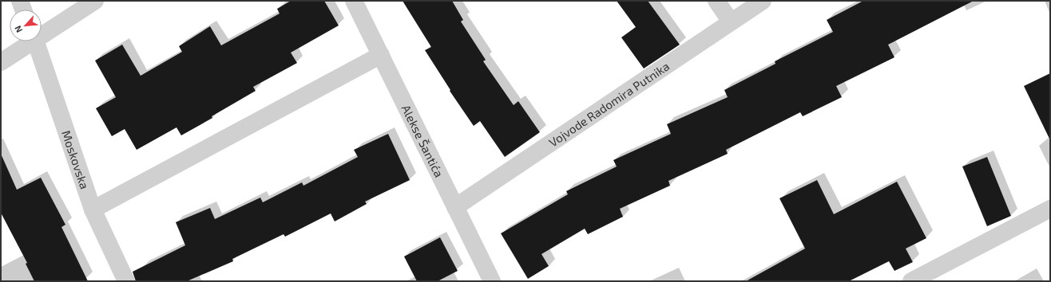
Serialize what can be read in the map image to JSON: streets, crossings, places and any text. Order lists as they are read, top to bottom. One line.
{"streets":{"street":["Vojvode Radomira Putnika","Alekse Šantića","Moskovska"]},"crossings":[["Vojvode Radomira Putnika","Alekse Šantića"]],"north":"bottom left"}
